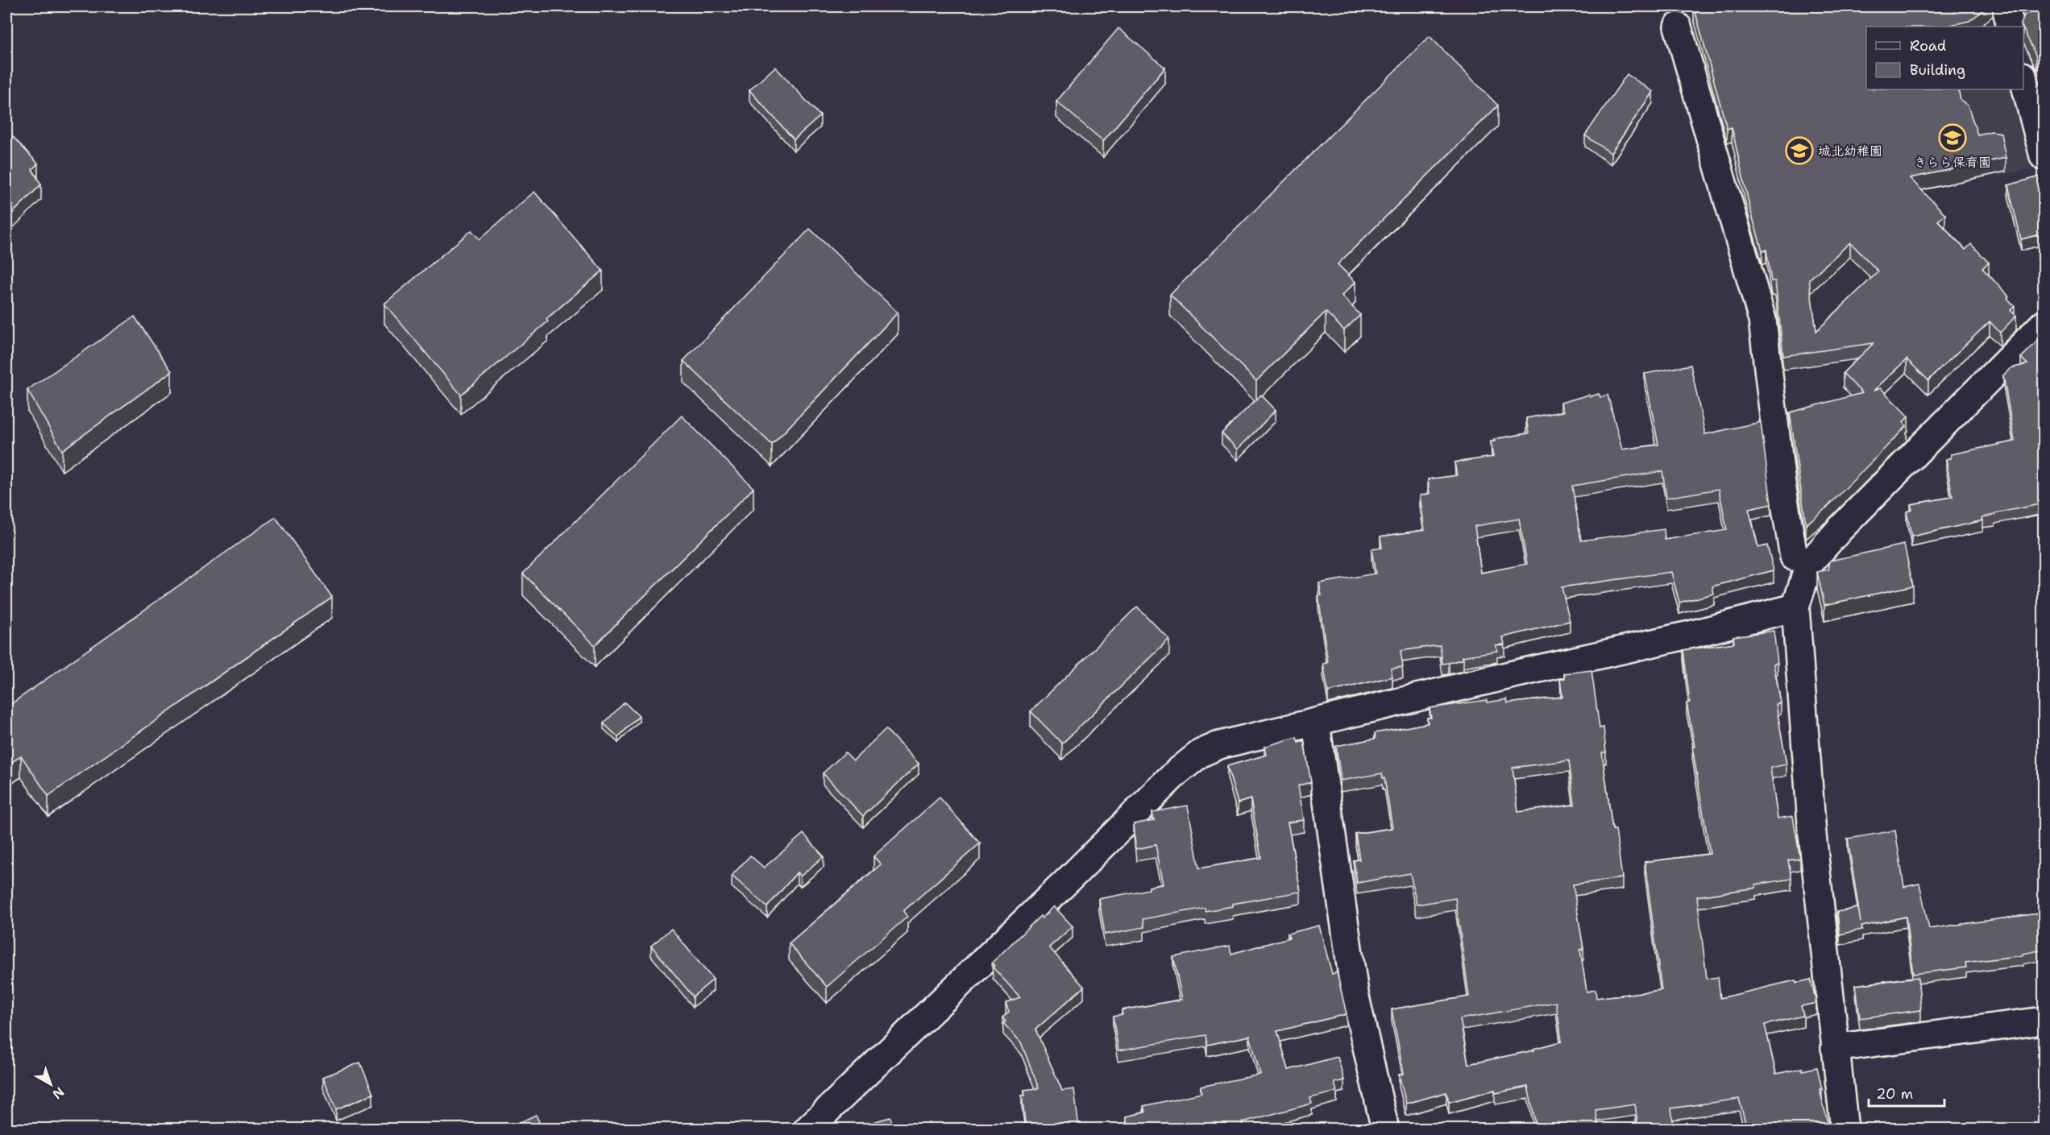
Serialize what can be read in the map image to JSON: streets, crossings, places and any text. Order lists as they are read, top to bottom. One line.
{"places":{"school or university":["きらら保育園","城北幼稚園"]},"legend":["Road","Building"],"scale_bar":"20 m","north":"bottom right"}
